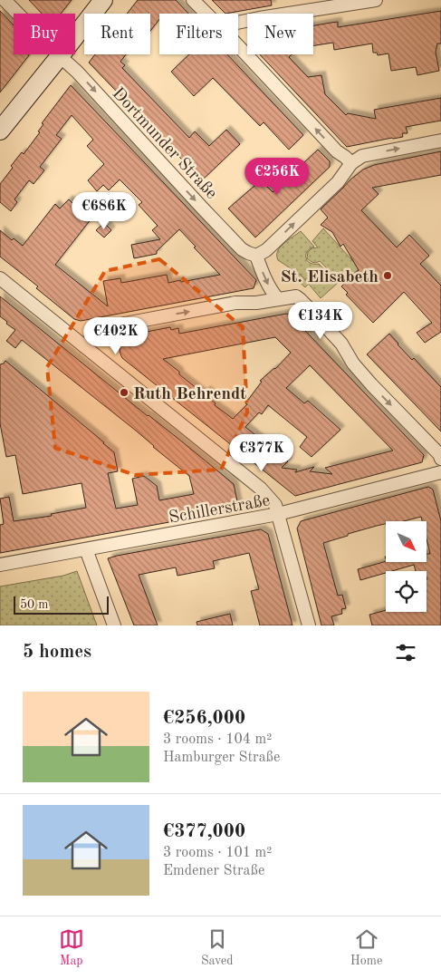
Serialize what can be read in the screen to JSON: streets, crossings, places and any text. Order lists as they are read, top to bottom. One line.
{"streets":{"street":["Dortmunder Straße","Schillerstraße"]},"one_way":["Dortmunder Straße"],"places":["St. Elisabeth","Ruth Behrendt"],"scale_bar":"50 m","north":"bottom right","page":{"chip":["Buy","Rent","Filters","New"],"price":["€256K","€686K","€134K","€402K","€377K"],"scale":"50 m","heading":"5 homes","list":[{"name":"€256,000","note":"3 rooms · 104 m² · Hamburger Straße"},{"name":"€377,000","note":"3 rooms · 101 m² · Emdener Straße"}],"tabs":["Map","Saved","Home"]}}
